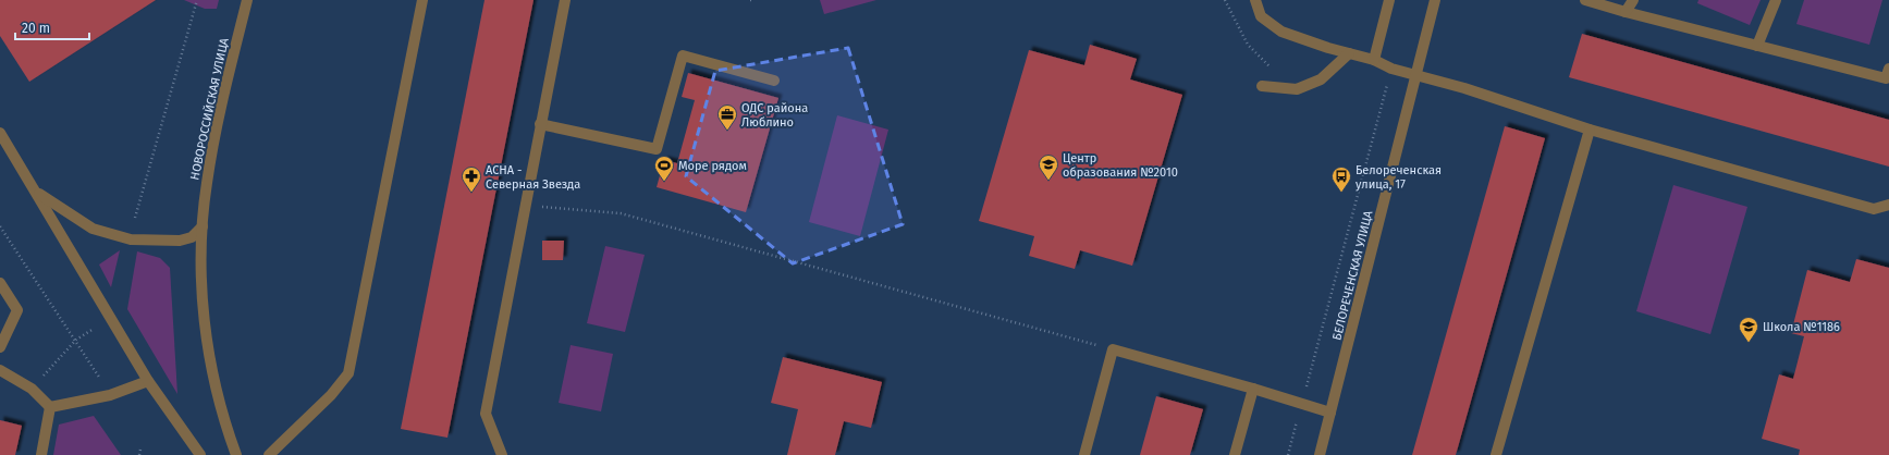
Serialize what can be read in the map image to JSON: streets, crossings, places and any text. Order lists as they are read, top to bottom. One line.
{"streets":{"street":["НОВОРОССИЙСКАЯ УЛИЦА","БЕЛОРЕЧЕНСКАЯ УЛИЦА"]},"places":{"office":["ОДС района Люблино"],"school or university":["Центр образования №2010","Школа №1186"],"sports":["Море рядом"],"pharmacy":["АСНА - Северная Звезда"],"bus stop":["Белореченская улица, 17"]},"scale_bar":"20 m"}
